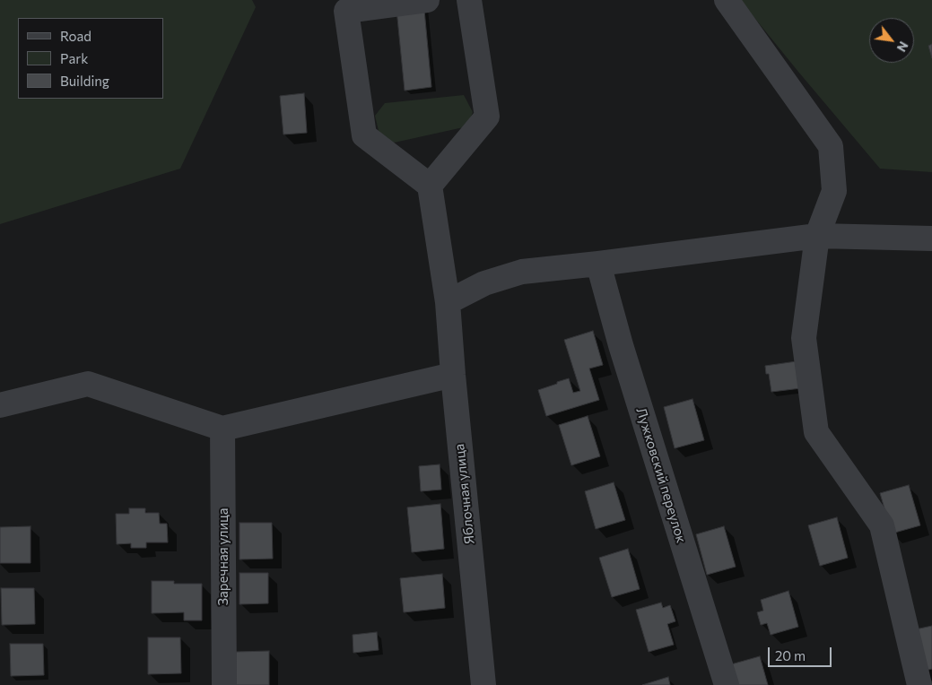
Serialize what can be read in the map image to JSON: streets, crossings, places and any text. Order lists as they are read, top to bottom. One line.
{"streets":{"street":["Лужковский переулок","Яблочная улица","Заречная улица"]},"legend":["Road","Park","Building"],"scale_bar":"20 m","north":"bottom right"}
